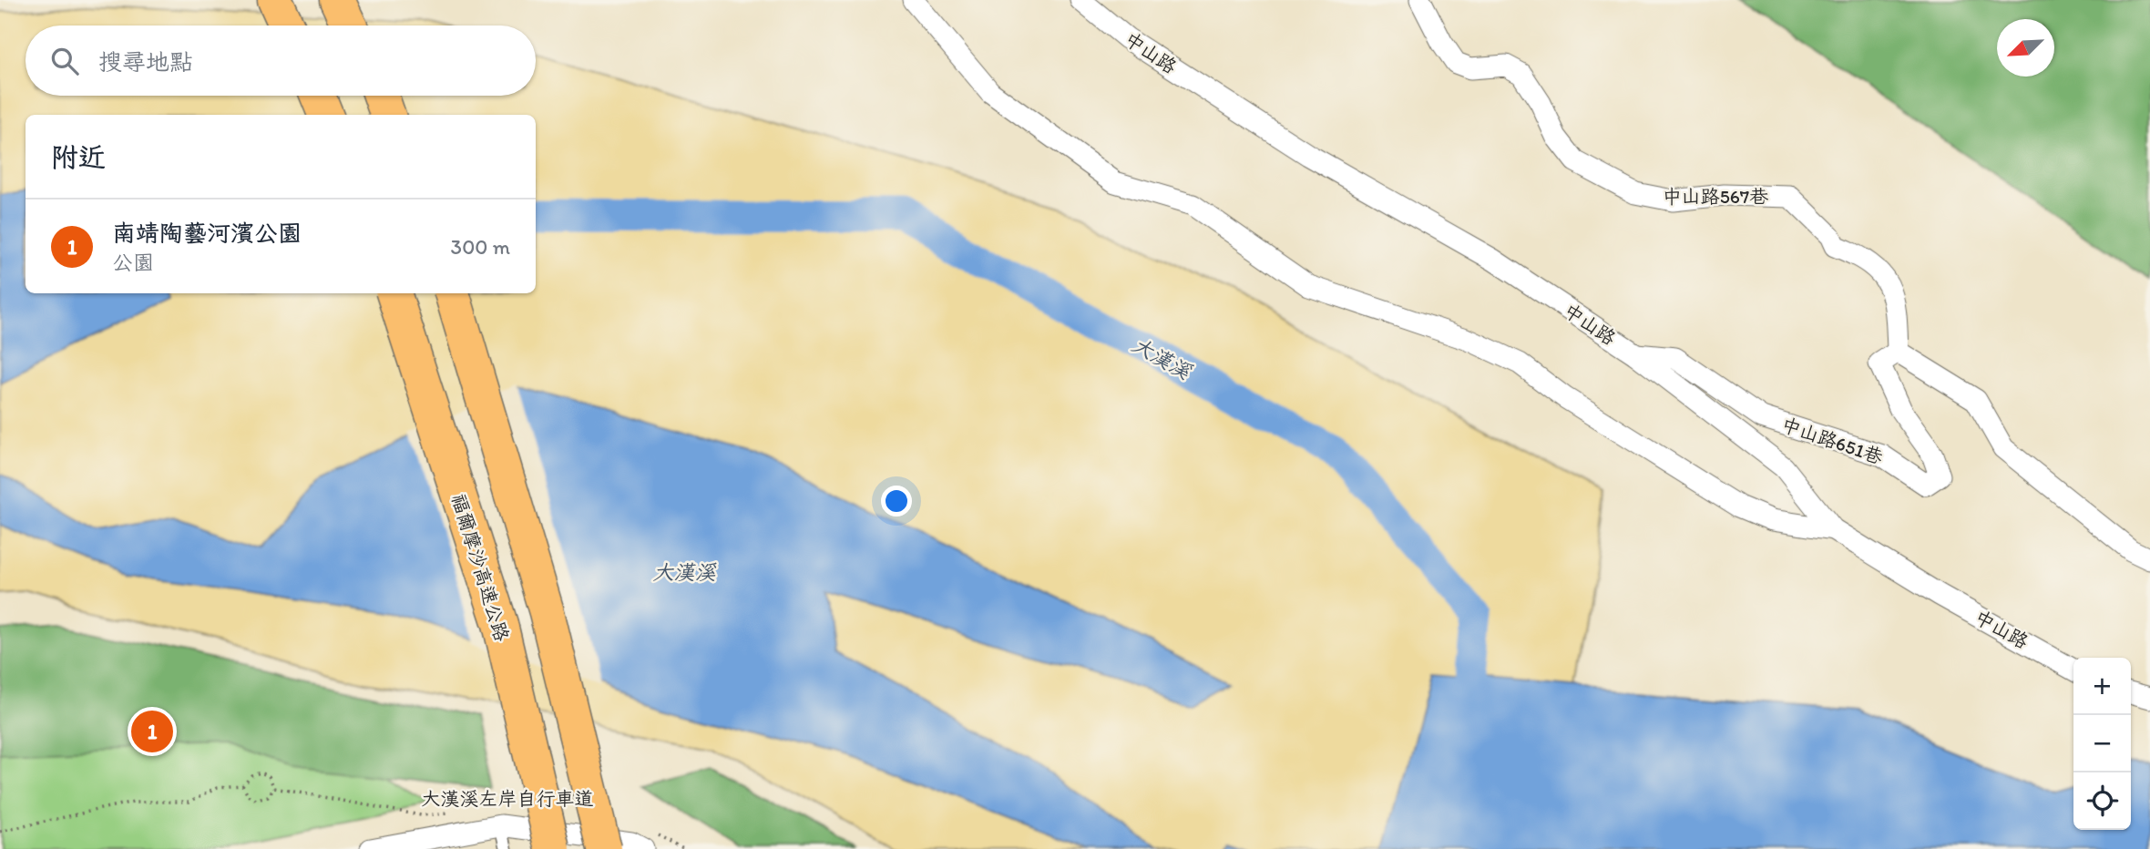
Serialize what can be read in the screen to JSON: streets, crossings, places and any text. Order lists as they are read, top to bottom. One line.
{"streets":{"highway":["福爾摩沙高速公路"],"street":["中山路","中山路567巷","中山路651巷"],"path":["大漢溪左岸自行車道"]},"crossings":[["中山路","中山路651巷"],["中山路567巷","中山路651巷"]],"water":["大漢溪"],"north":"bottom left","page":{"search":"搜尋地點","heading":"附近","list":[{"mark":"1","name":"南靖陶藝河濱公園","note":"公園","value":"300 m"}],"map_buttons":["+","−"],"pins":"1"}}
